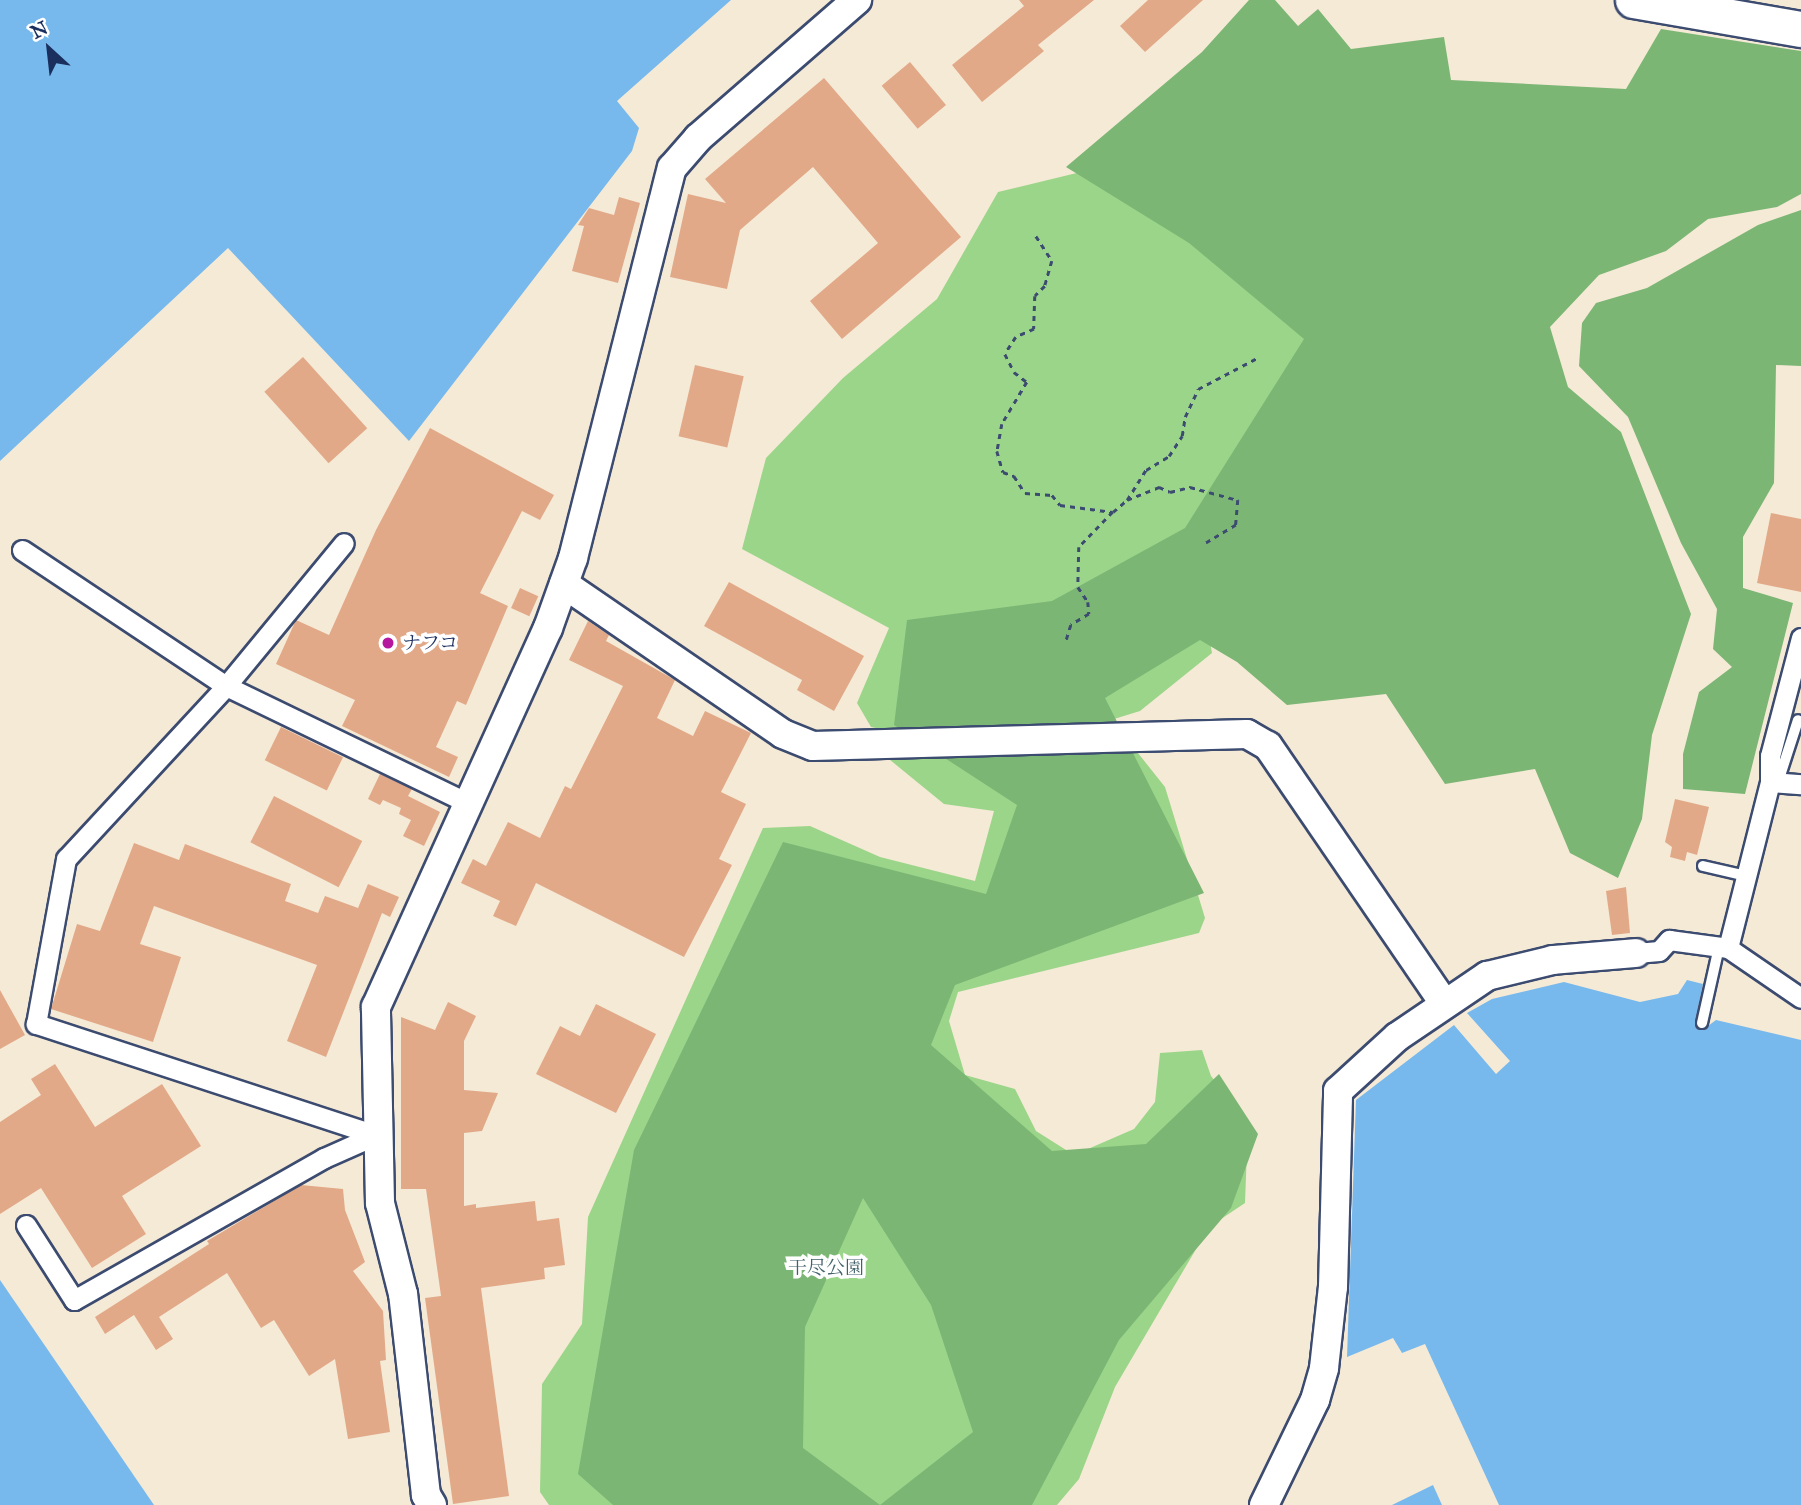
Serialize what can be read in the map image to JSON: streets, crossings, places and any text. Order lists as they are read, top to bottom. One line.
{"parks":["干尽公園"],"places":["ナフコ"],"north":"top left"}
